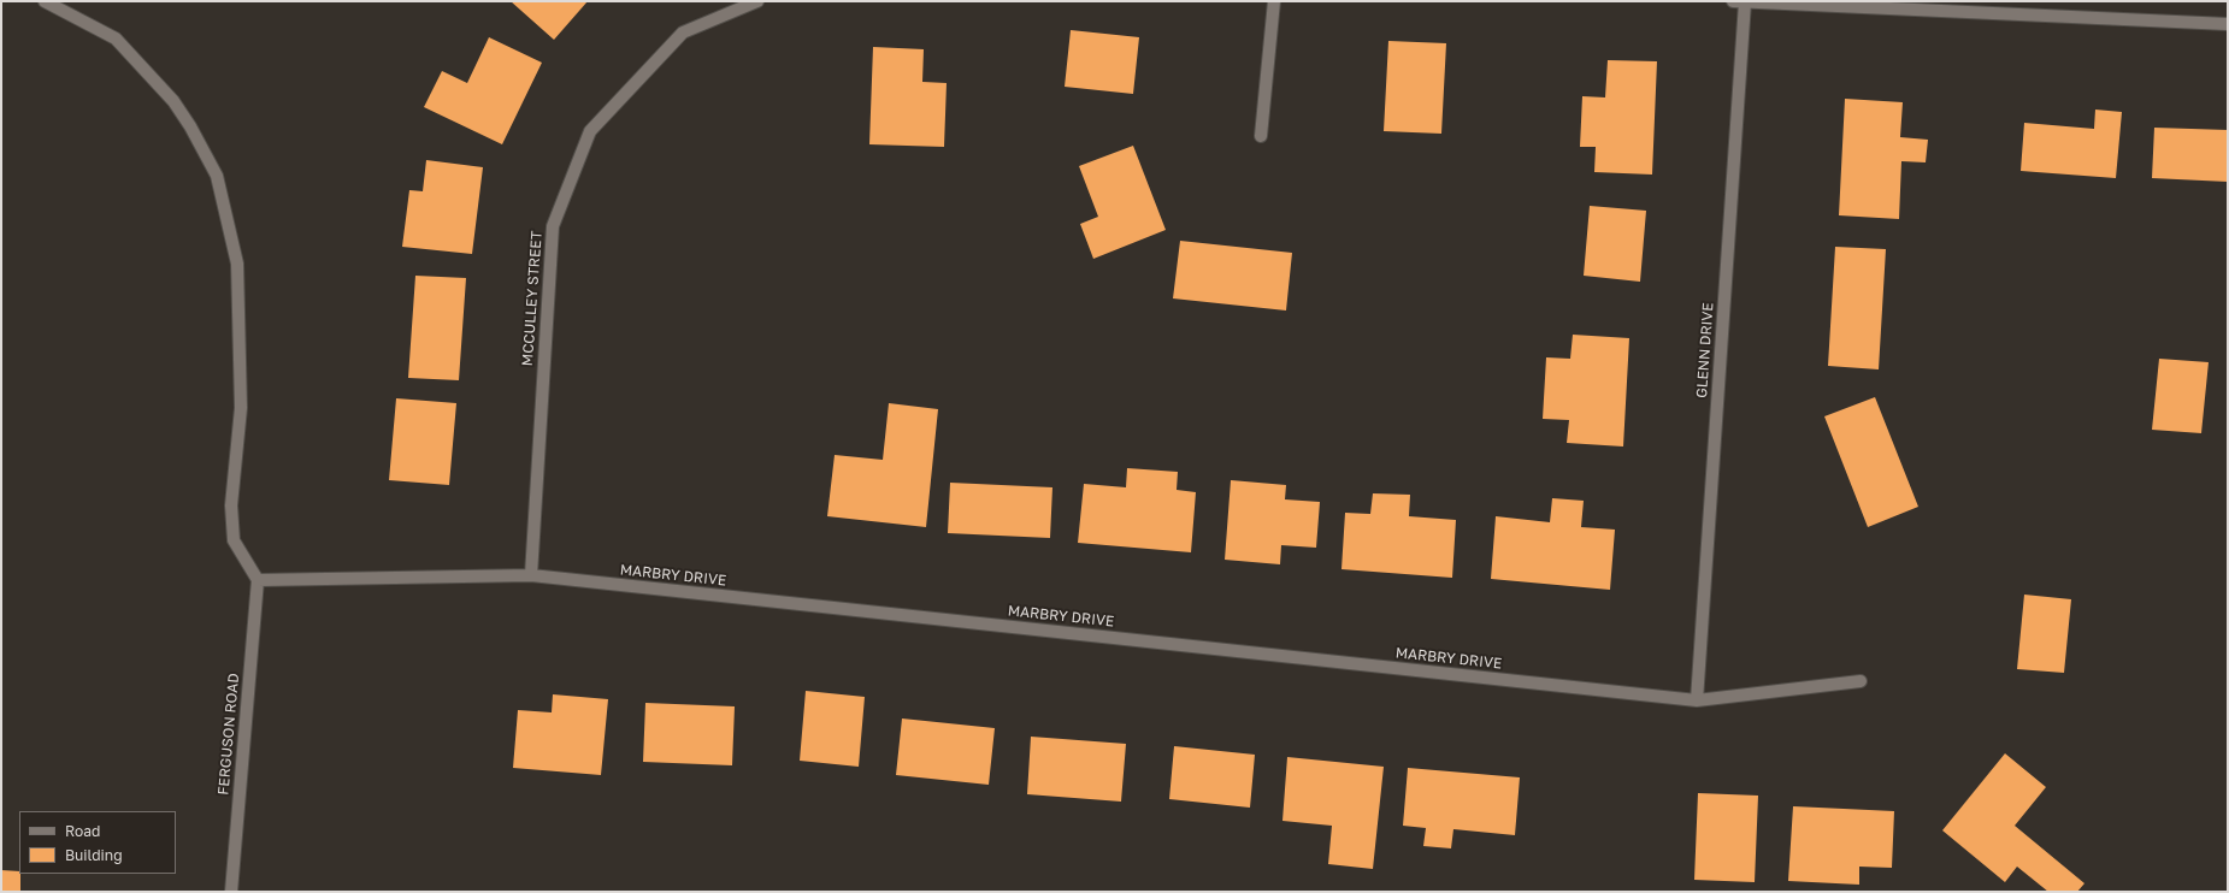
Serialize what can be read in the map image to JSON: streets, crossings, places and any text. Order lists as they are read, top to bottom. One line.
{"streets":{"street":["MCCULLEY STREET","GLENN DRIVE","MARBRY DRIVE","FERGUSON ROAD"]},"crossings":[["MCCULLEY STREET","MARBRY DRIVE"],["GLENN DRIVE","MARBRY DRIVE"],["MARBRY DRIVE","FERGUSON ROAD"]],"legend":["Road","Building"]}
